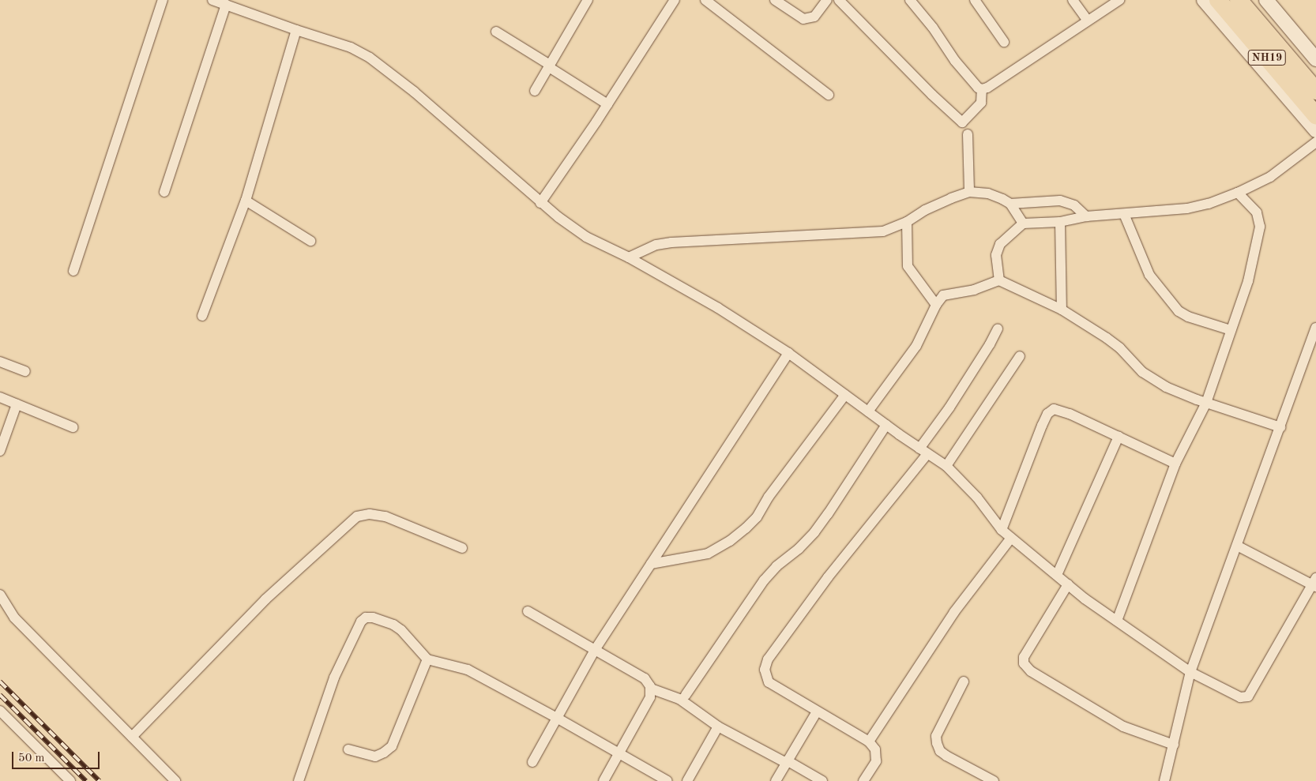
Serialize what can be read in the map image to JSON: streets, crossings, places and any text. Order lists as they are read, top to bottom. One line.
{"streets":{"highway":["NH19"]},"scale_bar":"50 m"}
